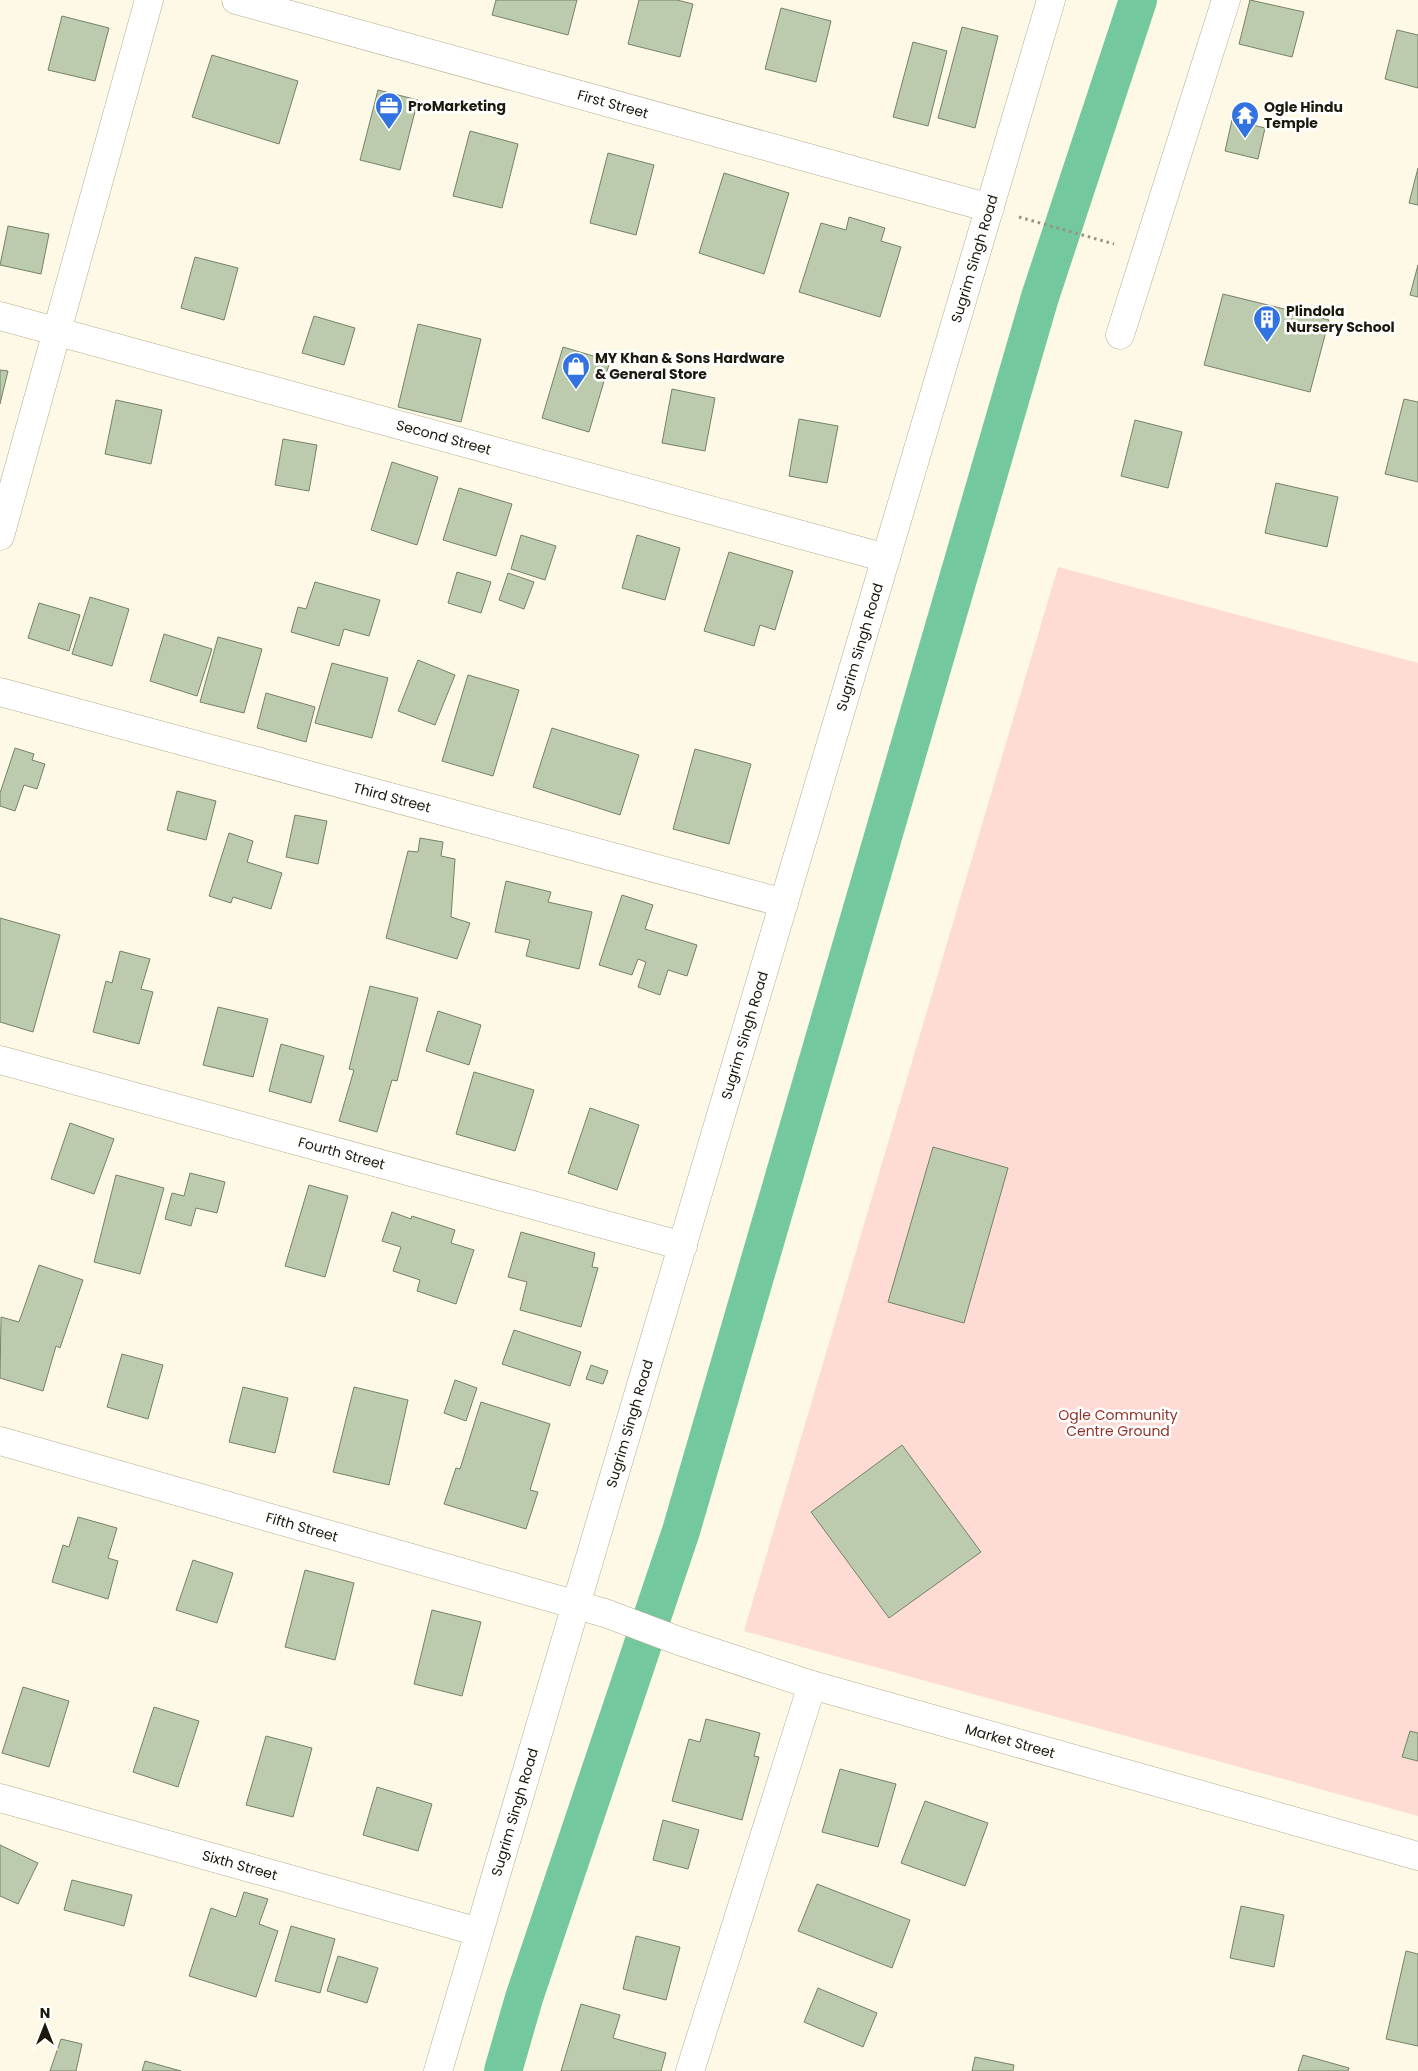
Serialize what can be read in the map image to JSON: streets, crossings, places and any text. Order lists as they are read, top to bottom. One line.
{"streets":{"street":["First Street","Sugrim Singh Road","Second Street","Third Street","Fourth Street","Fifth Street","Market Street","Sixth Street"]},"crossings":[["First Street","Sugrim Singh Road"],["Sugrim Singh Road","Second Street"],["Sugrim Singh Road","Third Street"],["Sugrim Singh Road","Fourth Street"],["Sugrim Singh Road","Fifth Street"],["Sugrim Singh Road","Sixth Street"],["Fifth Street","Market Street"]],"parks":["Ogle Community Centre Ground"],"places":{"office":["ProMarketing"],"temple":["Ogle Hindu Temple"],"building":["Plindola Nursery School"],"shop":["MY Khan & Sons Hardware & General Store"]},"north":"top"}
